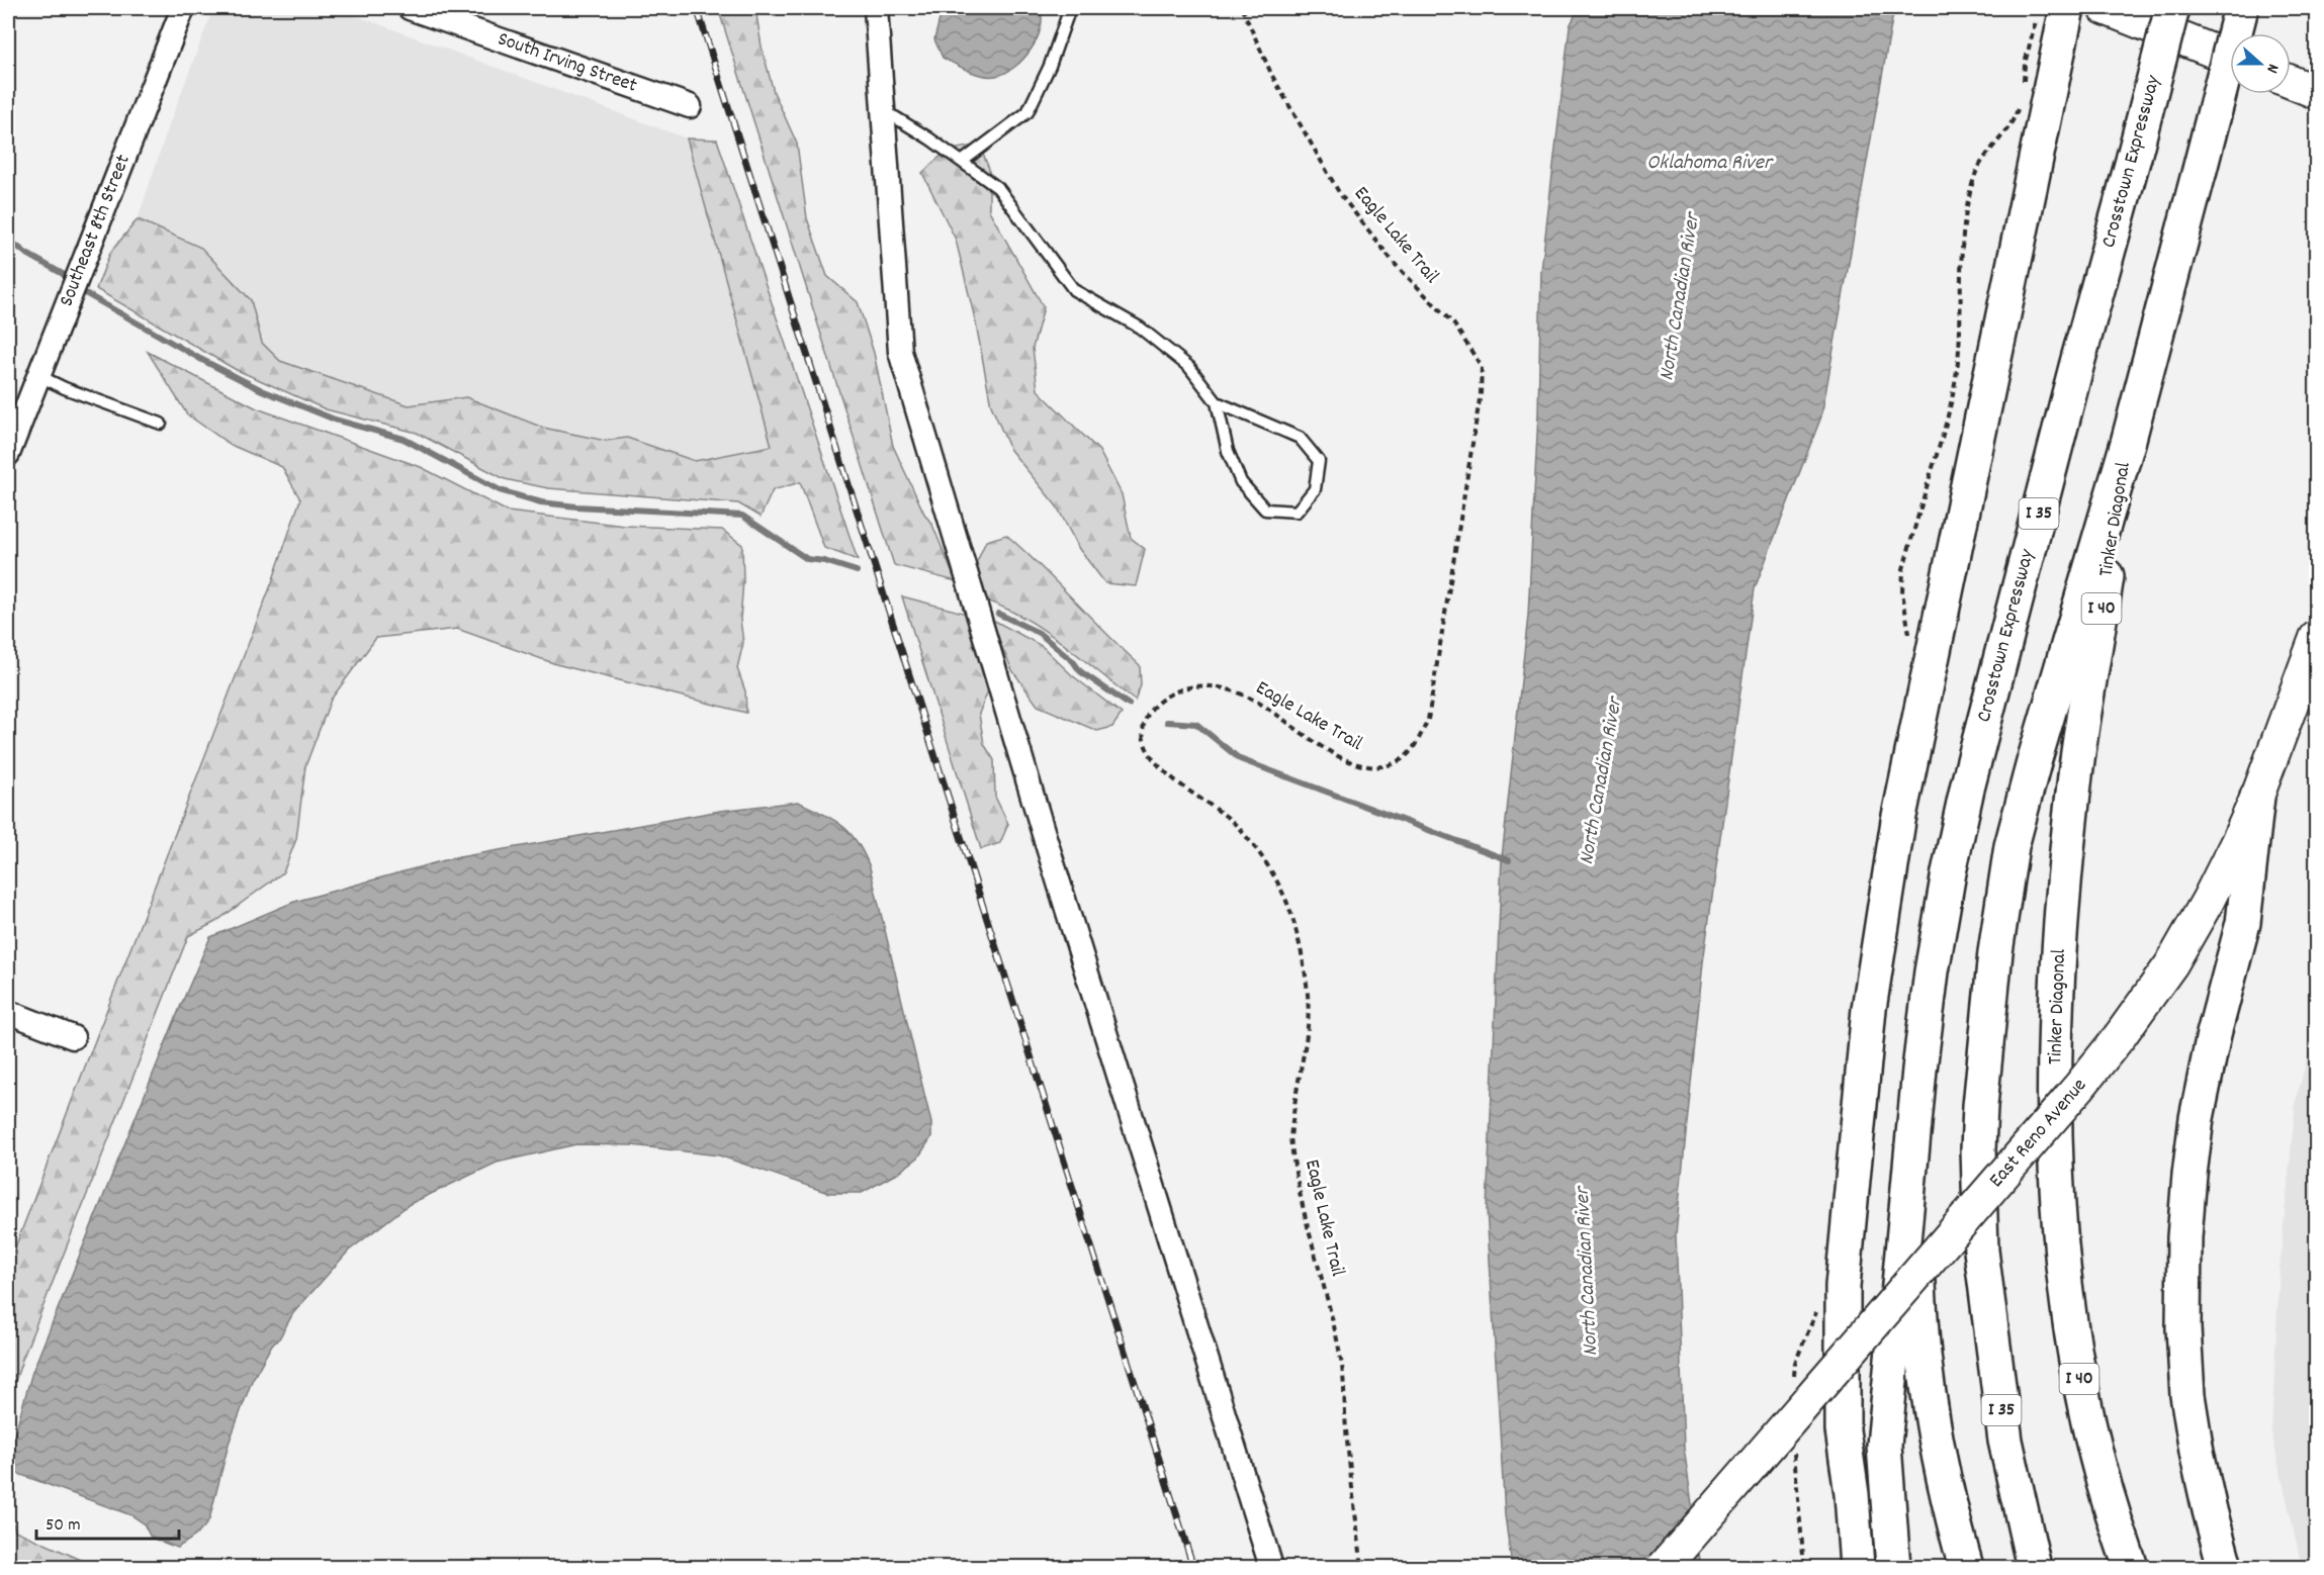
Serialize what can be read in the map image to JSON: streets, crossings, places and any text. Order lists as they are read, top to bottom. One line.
{"streets":{"highway":["Crosstown Expressway","I 35","Tinker Diagonal","I 40"],"main road":["East Reno Avenue"],"street":["South Irving Street","Southeast 8th Street"],"path":["Eagle Lake Trail"]},"crossings":[["Crosstown Expressway","I 35"],["I 35","Tinker Diagonal"]],"water":["Oklahoma River","North Canadian River"],"scale_bar":"50 m","north":"right"}
